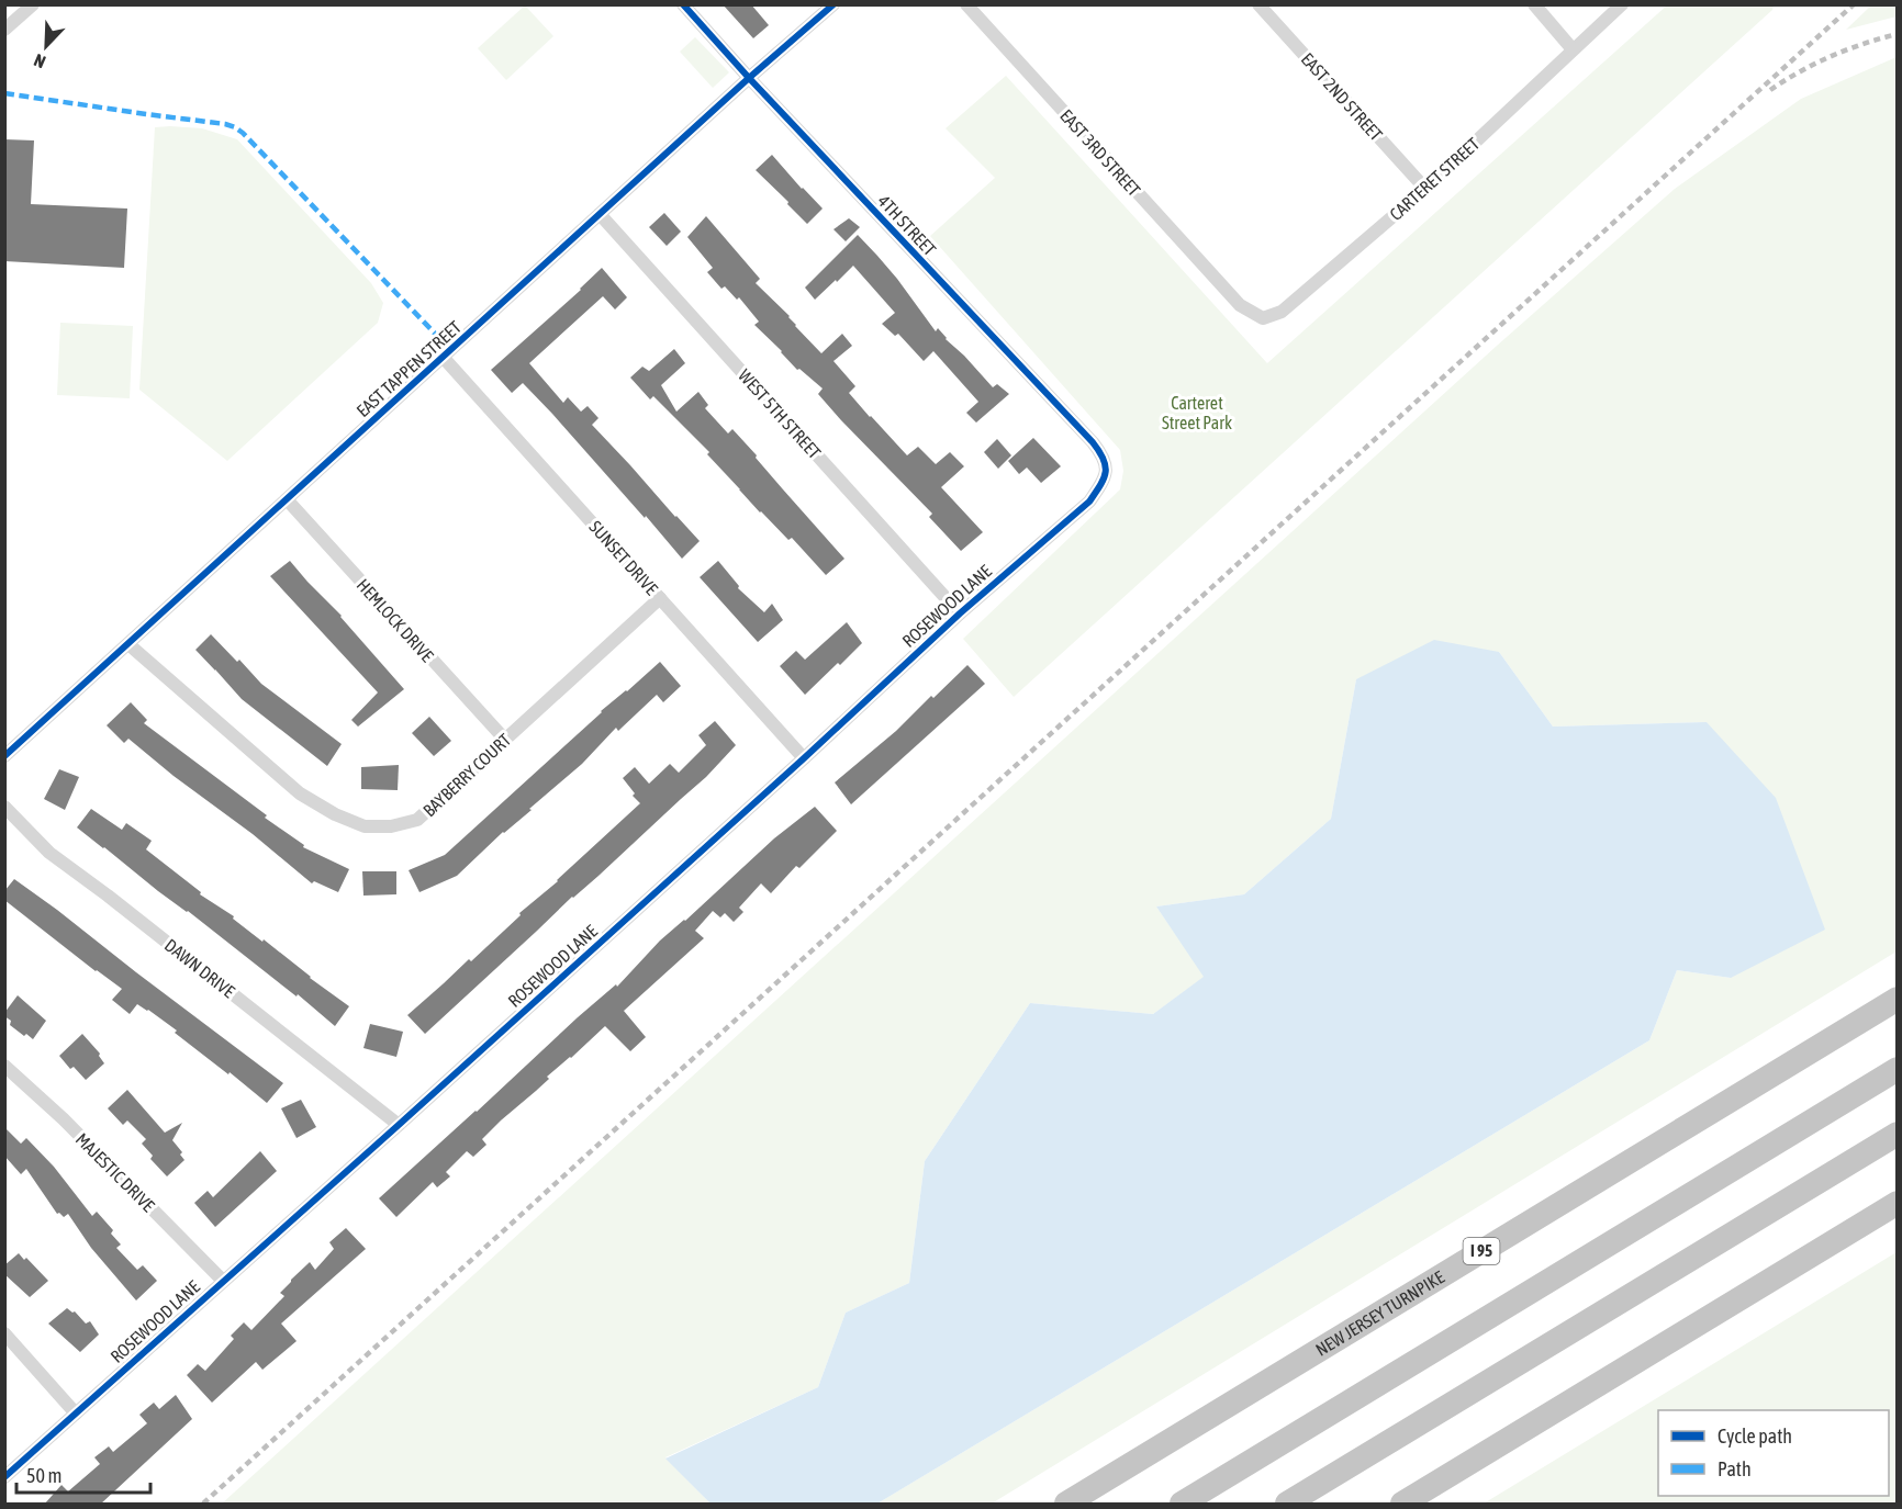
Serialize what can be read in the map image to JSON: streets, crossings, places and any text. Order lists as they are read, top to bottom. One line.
{"streets":{"highway":["I 95","NEW JERSEY TURNPIKE"],"street":["EAST 2ND STREET","EAST 3RD STREET","CARTERET STREET","4TH STREET","EAST TAPPEN STREET","WEST 5TH STREET","SUNSET DRIVE","ROSEWOOD LANE","HEMLOCK DRIVE","BAYBERRY COURT","DAWN DRIVE","MAJESTIC DRIVE"]},"crossings":[["EAST 2ND STREET","CARTERET STREET"],["EAST 3RD STREET","CARTERET STREET"],["4TH STREET","EAST TAPPEN STREET"],["4TH STREET","ROSEWOOD LANE"],["EAST TAPPEN STREET","WEST 5TH STREET"],["EAST TAPPEN STREET","SUNSET DRIVE"],["EAST TAPPEN STREET","HEMLOCK DRIVE"],["EAST TAPPEN STREET","BAYBERRY COURT"],["WEST 5TH STREET","ROSEWOOD LANE"],["SUNSET DRIVE","ROSEWOOD LANE"],["SUNSET DRIVE","BAYBERRY COURT"],["ROSEWOOD LANE","DAWN DRIVE"],["ROSEWOOD LANE","MAJESTIC DRIVE"],["HEMLOCK DRIVE","BAYBERRY COURT"]],"parks":["Carteret Street Park"],"legend":["Cycle path","Path"],"scale_bar":"50 m","north":"bottom left"}
